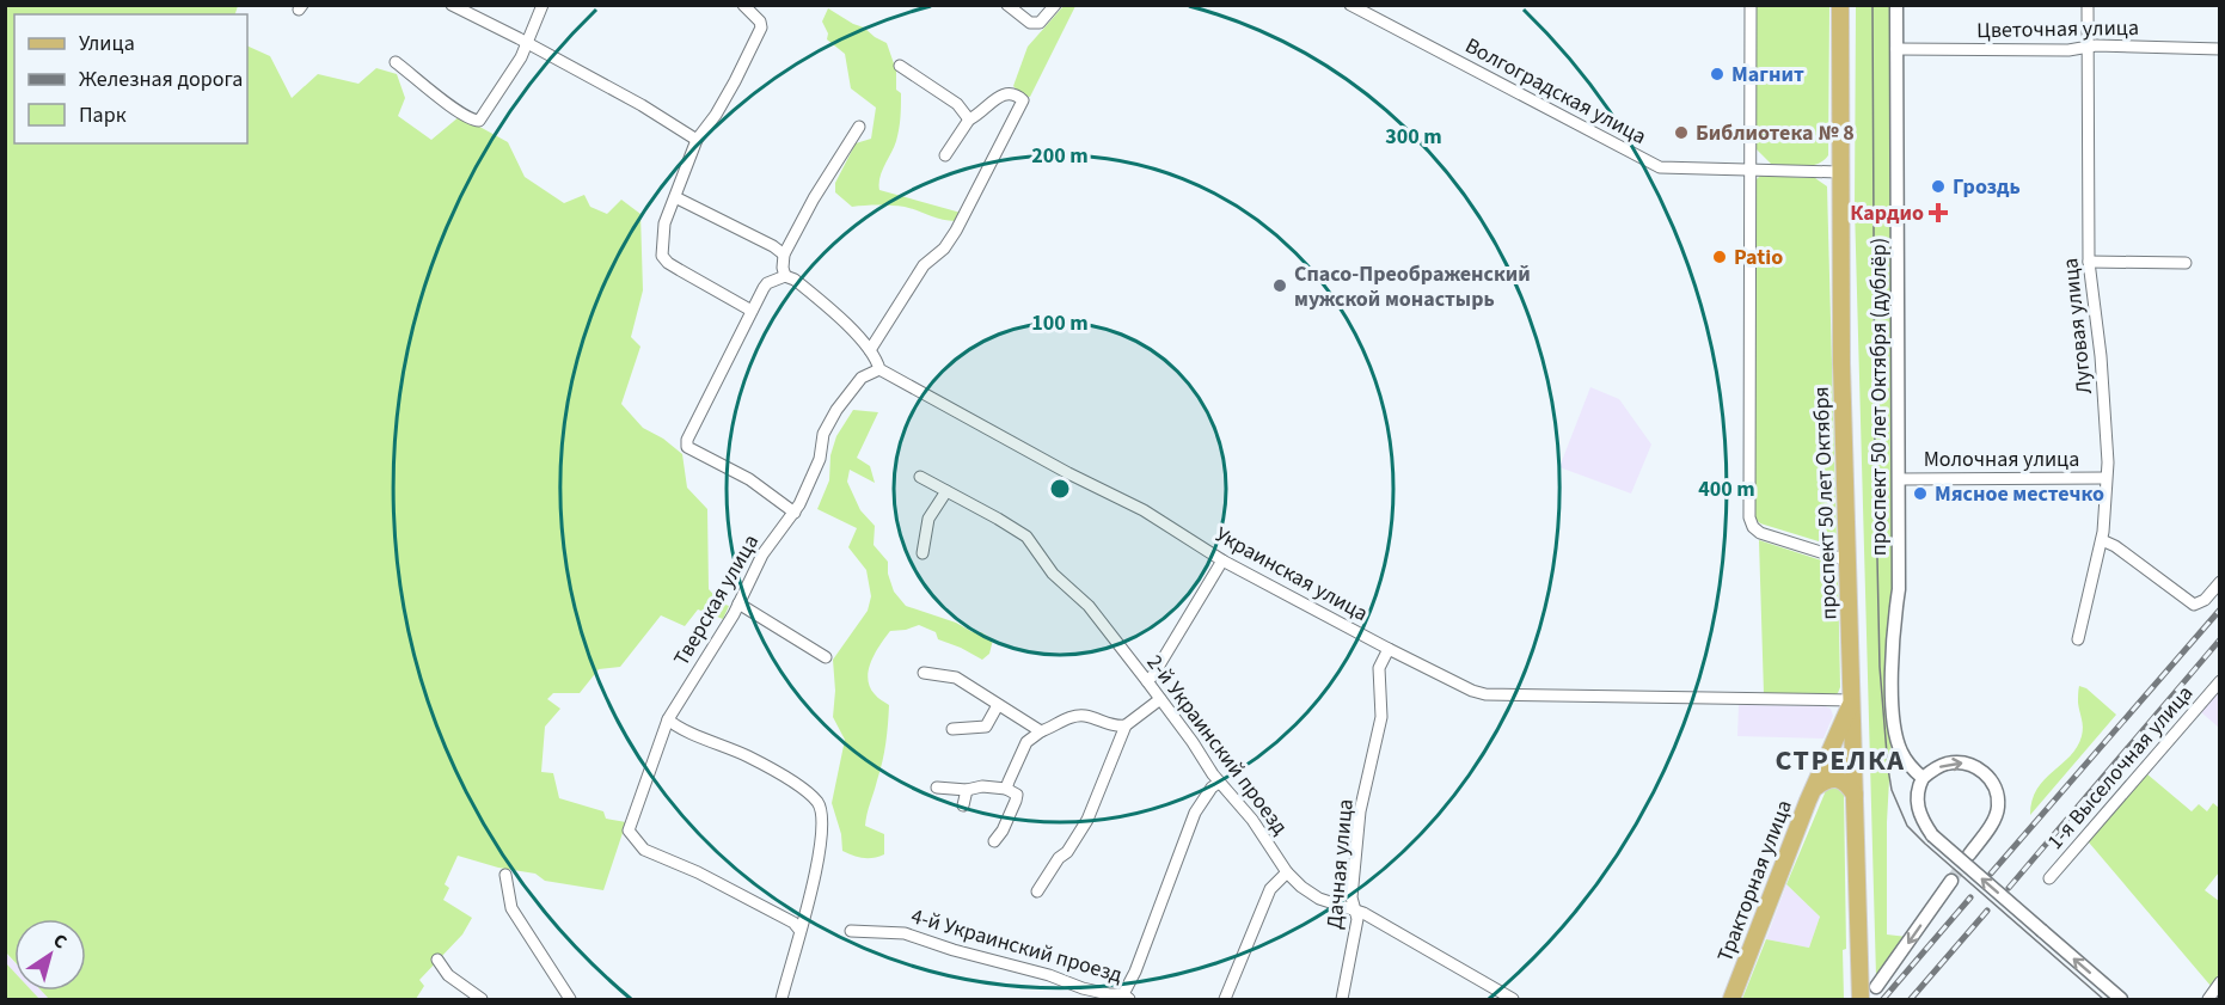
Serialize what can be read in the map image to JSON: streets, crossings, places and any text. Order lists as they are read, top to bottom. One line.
{"streets":{"main road":["проспект 50 лет Октября","Тракторная улица"],"street":["Цветочная улица","Волгоградская улица","Луговая улица","проспект 50 лет Октября (дублёр)","Молочная улица","Украинская улица","Тверская улица","2-й Украинский проезд","1-я Выселочная улица","Дачная улица","4-й Украинский проезд"]},"crossings":[["Цветочная улица","Луговая улица"],["Цветочная улица","проспект 50 лет Октября (дублёр)"],["Волгоградская улица","проспект 50 лет Октября"],["Луговая улица","Молочная улица"],["проспект 50 лет Октября (дублёр)","Молочная улица"],["проспект 50 лет Октября","Украинская улица"],["проспект 50 лет Октября","Тракторная улица"],["Украинская улица","Тверская улица"],["Украинская улица","Дачная улица"],["Украинская улица","Тракторная улица"],["2-й Украинский проезд","Дачная улица"]],"districts":["СТРЕЛКА"],"places":{"other":["Магнит","Библиотека № 8","Гроздь","Patio","Спасо-Преображенский мужской монастырь","Мясное местечко"],"health":["Кардио"]},"legend":["Улица","Железная дорога","Парк"],"north":"top right","rings":["300 m","200 m","100 m","400 m"]}
